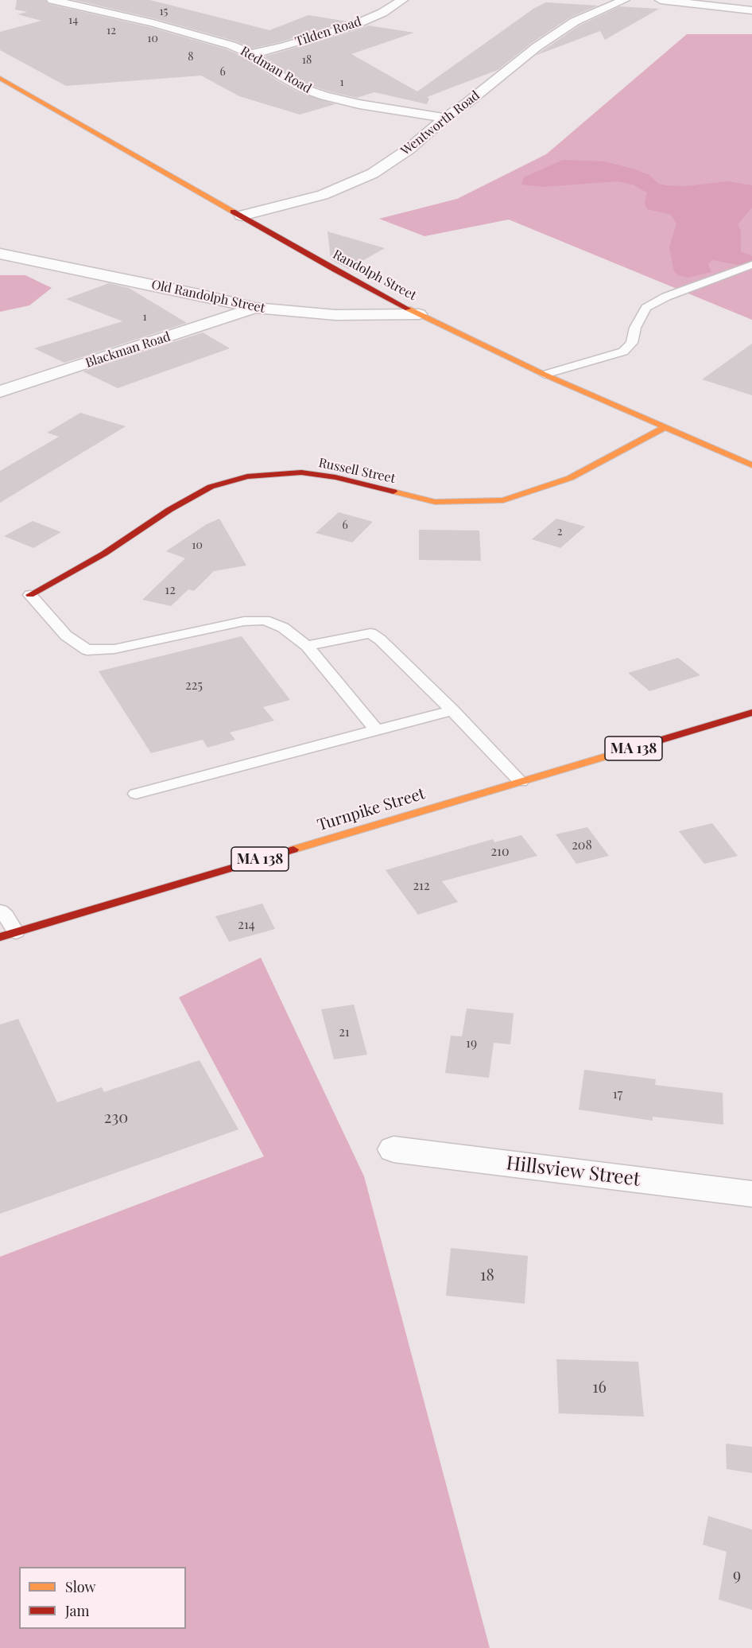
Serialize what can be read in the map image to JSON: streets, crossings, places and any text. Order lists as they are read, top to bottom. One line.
{"streets":{"main road":["Randolph Street","Russell Street","MA 138","Turnpike Street"],"street":["Tilden Road","Redman Road","Wentworth Road","Old Randolph Street","Blackman Road","Hillsview Street"]},"crossings":[["Tilden Road","Redman Road"],["Redman Road","Wentworth Road"],["Wentworth Road","Randolph Street"],["Randolph Street","Old Randolph Street"],["Randolph Street","Russell Street"],["Old Randolph Street","Blackman Road"]],"house_numbers":["15","14","12","10","8","18","6","1","1","6","2","10","12","225","208","210","212","214","21","19","17","230","18","16","9"],"legend":["Slow","Jam"]}
